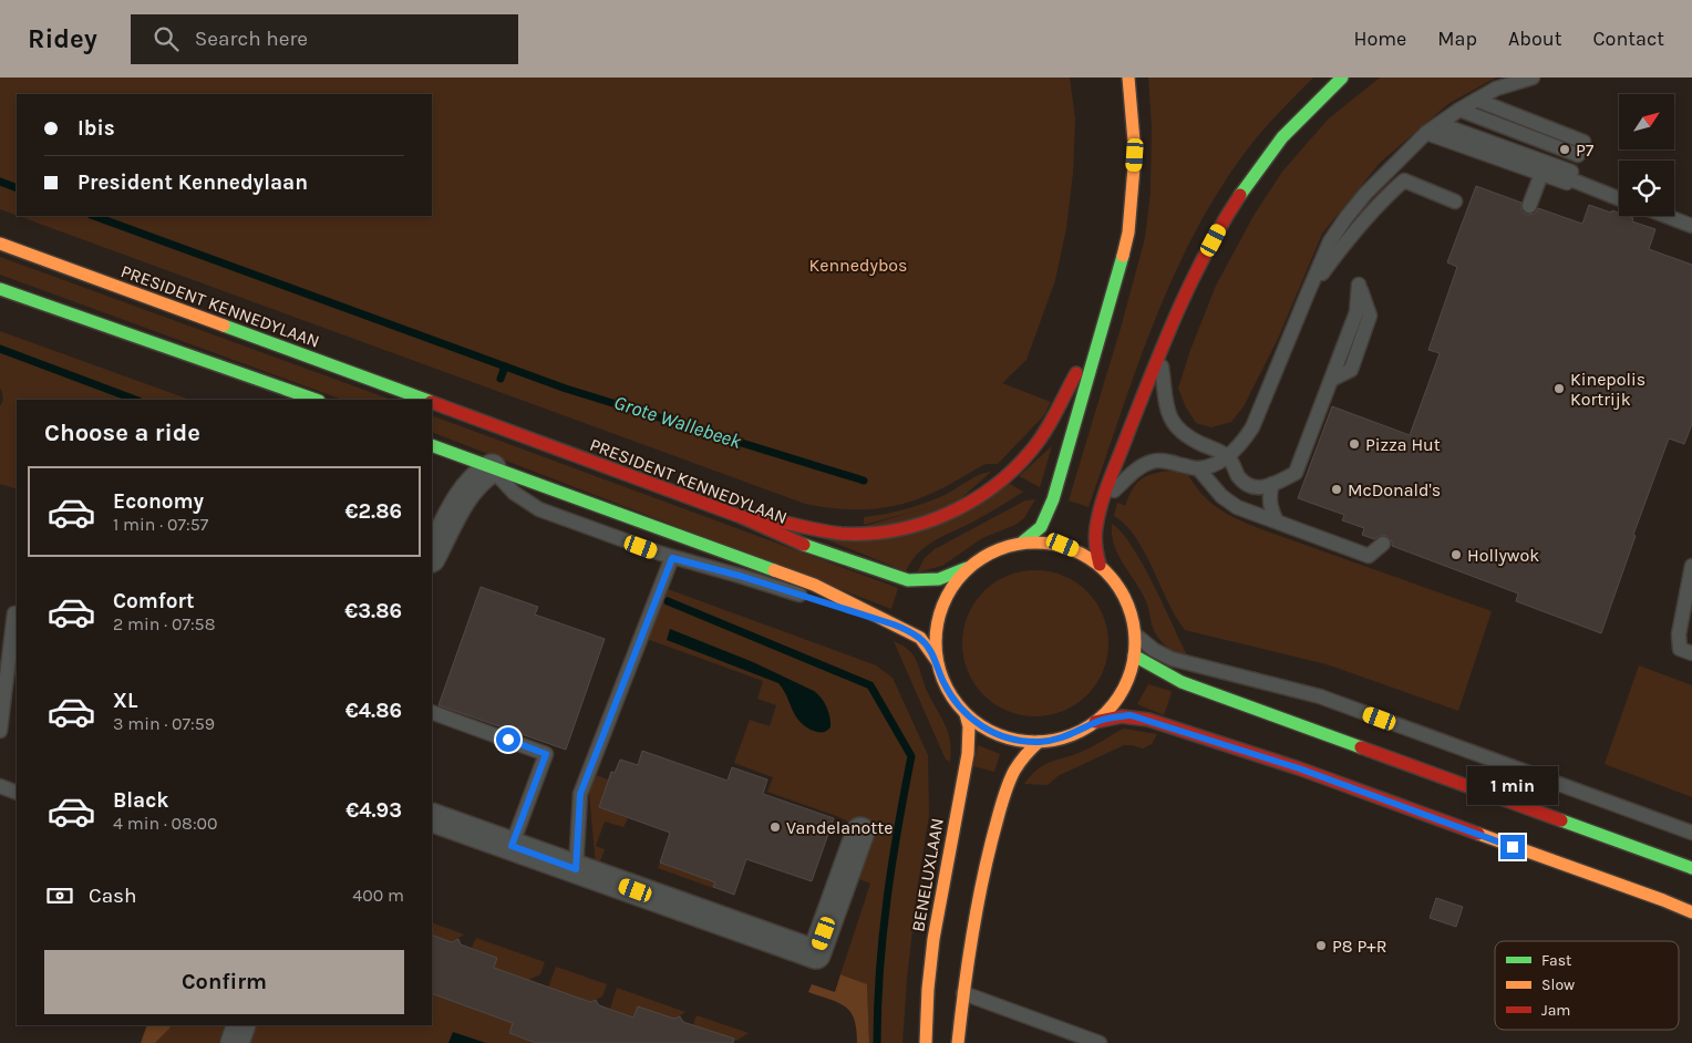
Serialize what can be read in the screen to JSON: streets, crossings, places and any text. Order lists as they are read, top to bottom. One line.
{"streets":{"main road":["PRESIDENT KENNEDYLAAN","BENELUXLAAN"]},"water":["Grote Wallebeek"],"parks":["Kennedybos"],"places":["P7","Kinepolis Kortrijk","Pizza Hut","McDonald's","Hollywok","Vandelanotte","P8 P+R"],"legend":["Fast","Slow","Jam"],"north":"top right","page":{"header":"Ridey","search":"Search here","nav":["Home","Map","About","Contact"],"banner":["Ibis","President Kennedylaan"],"heading":"Choose a ride","list":[{"name":"Economy","note":"1 min · 07:57","value":"€2.86"},{"name":"Comfort","note":"2 min · 07:58","value":"€3.86"},{"name":"XL","note":"3 min · 07:59","value":"€4.86"},{"name":"Black","note":"4 min · 08:00","value":"€4.93"}],"bubble":"1 min","pay":["Cash","400 m"],"buttons":"Confirm"}}
